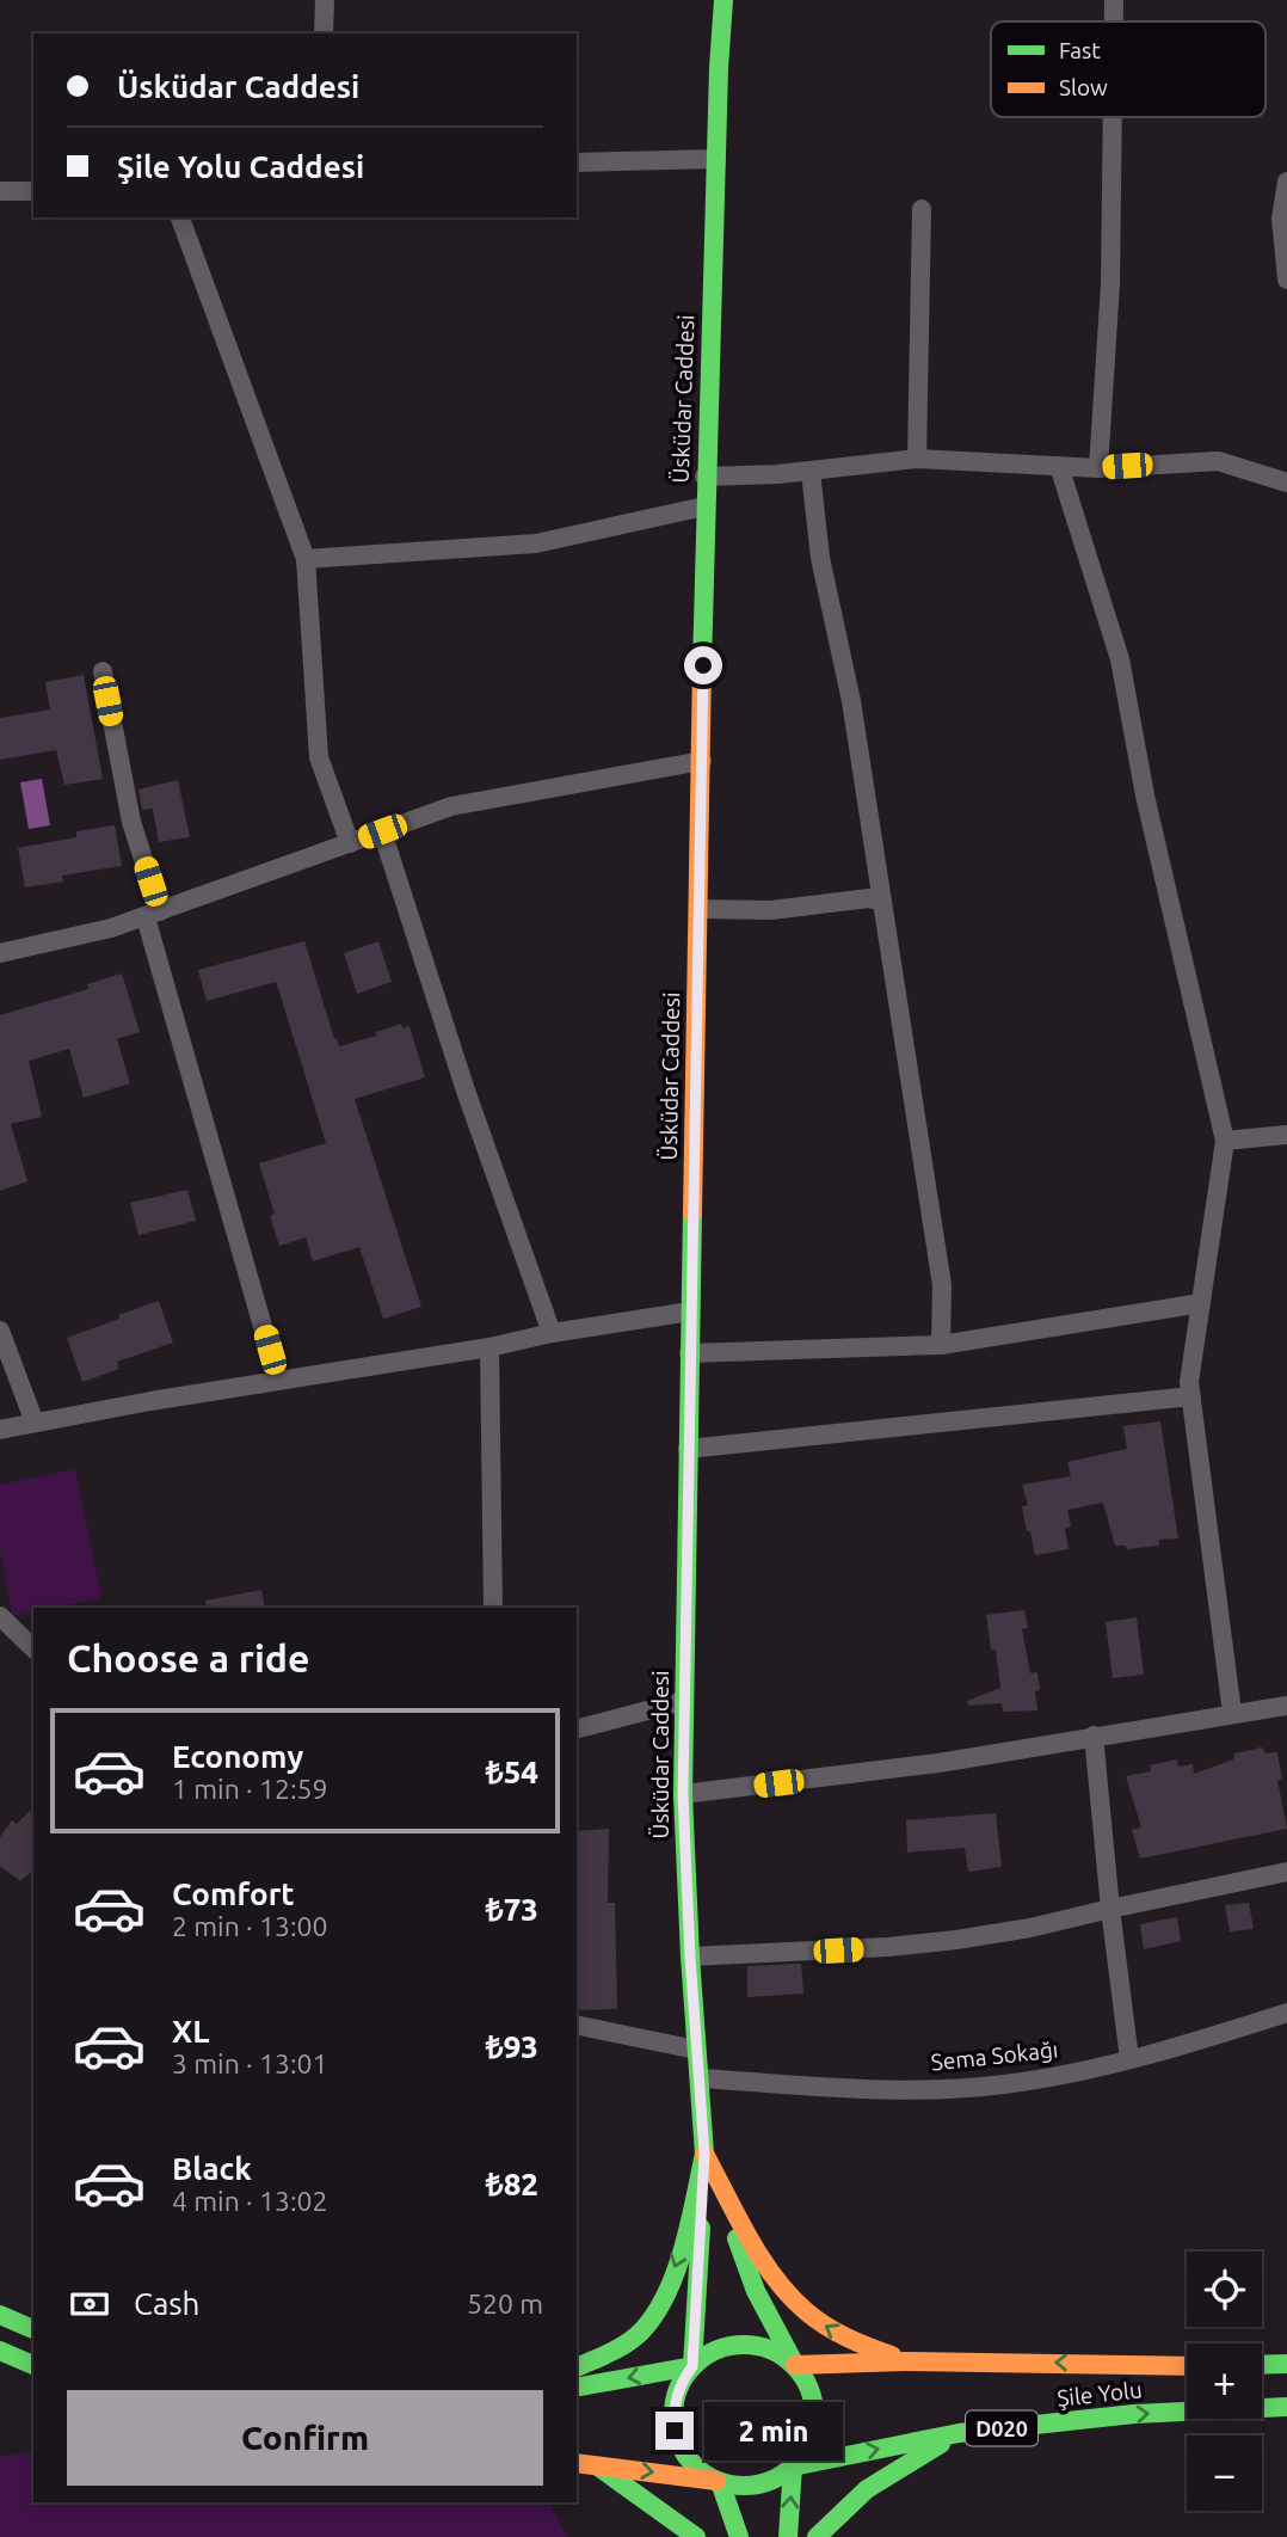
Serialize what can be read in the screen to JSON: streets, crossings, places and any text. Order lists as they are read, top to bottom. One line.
{"streets":{"main road":["Üsküdar Caddesi","Şile Yolu","D020"],"street":["Sema Sokağı"]},"crossings":[["Üsküdar Caddesi","Sema Sokağı"],["Üsküdar Caddesi","Şile Yolu"]],"legend":["Fast","Slow"],"page":{"banner":["Üsküdar Caddesi","Şile Yolu Caddesi"],"heading":"Choose a ride","list":[{"name":"Economy","note":"1 min · 12:59","value":"₺54"},{"name":"Comfort","note":"2 min · 13:00","value":"₺73"},{"name":"XL","note":"3 min · 13:01","value":"₺93"},{"name":"Black","note":"4 min · 13:02","value":"₺82"}],"map_buttons":["+","−"],"pay":["Cash","520 m"],"buttons":"Confirm","bubble":"2 min"}}
